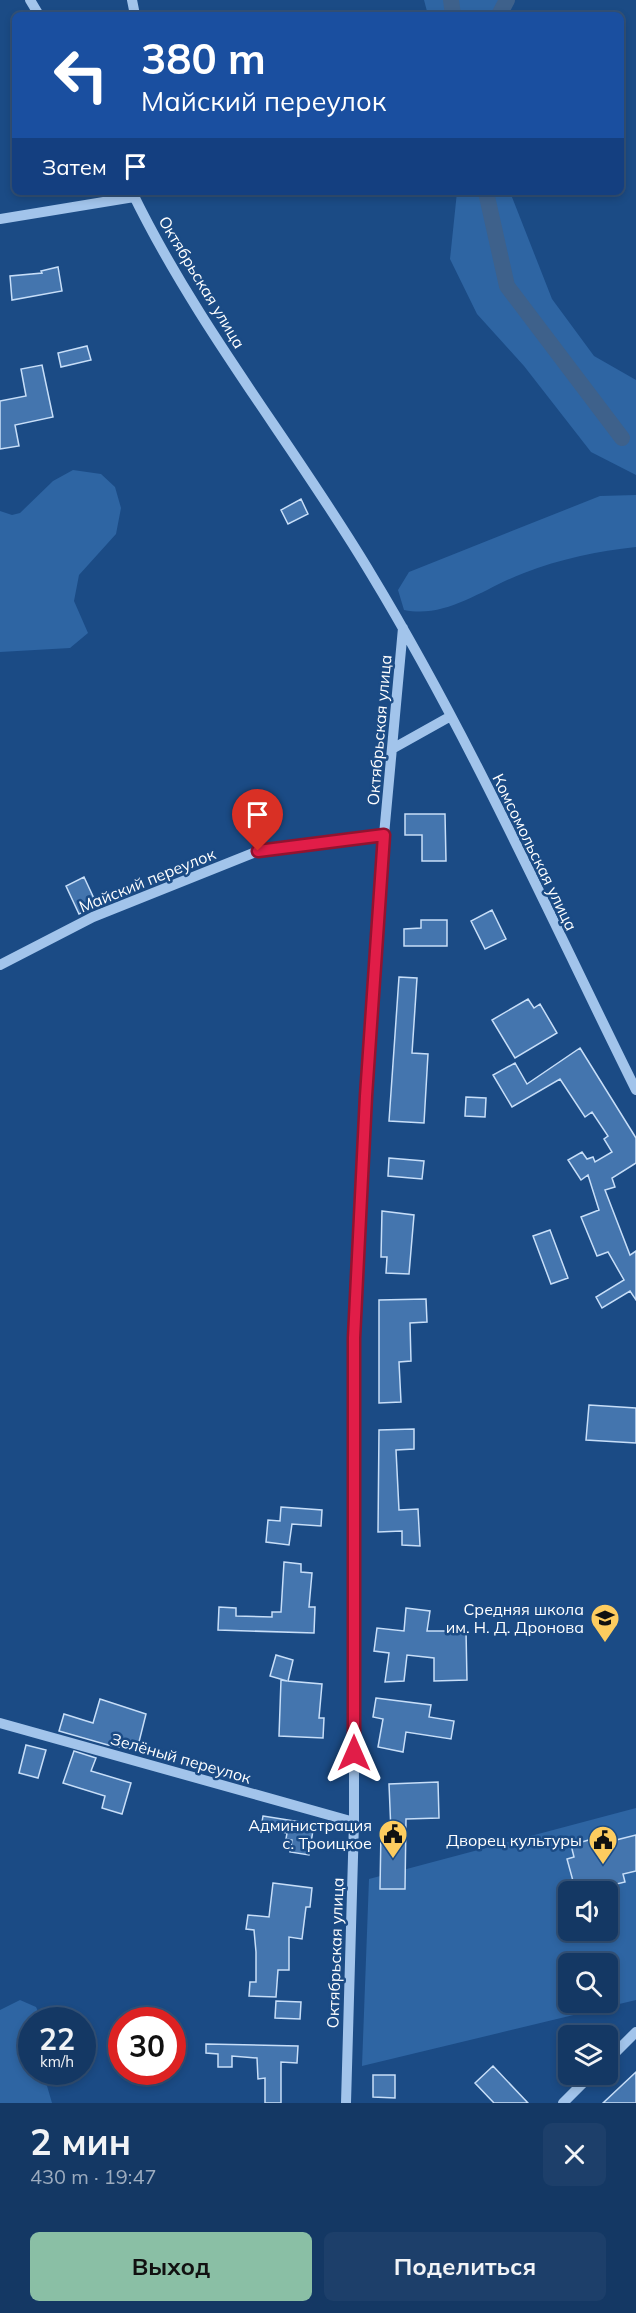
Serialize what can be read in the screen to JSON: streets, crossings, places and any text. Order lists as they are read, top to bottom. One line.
{"streets":{"street":["Октябрьская улица","Комсомольская улица","Майский переулок","Зелёный переулок"]},"crossings":[["Октябрьская улица","Комсомольская улица"],["Октябрьская улица","Майский переулок"],["Октябрьская улица","Зелёный переулок"]],"places":{"school or university":["Средняя школа им. Н. Д. Дронова"],"public building":["Администрация с. Троицкое","Дворец культуры"]},"page":{"turn":["380 m","Майский переулок"],"then":"Затем","speed":"22 km/h","limit":"30","heading":["2 мин","430 m · 19:47"],"buttons":["Выход","Поделиться"]}}
